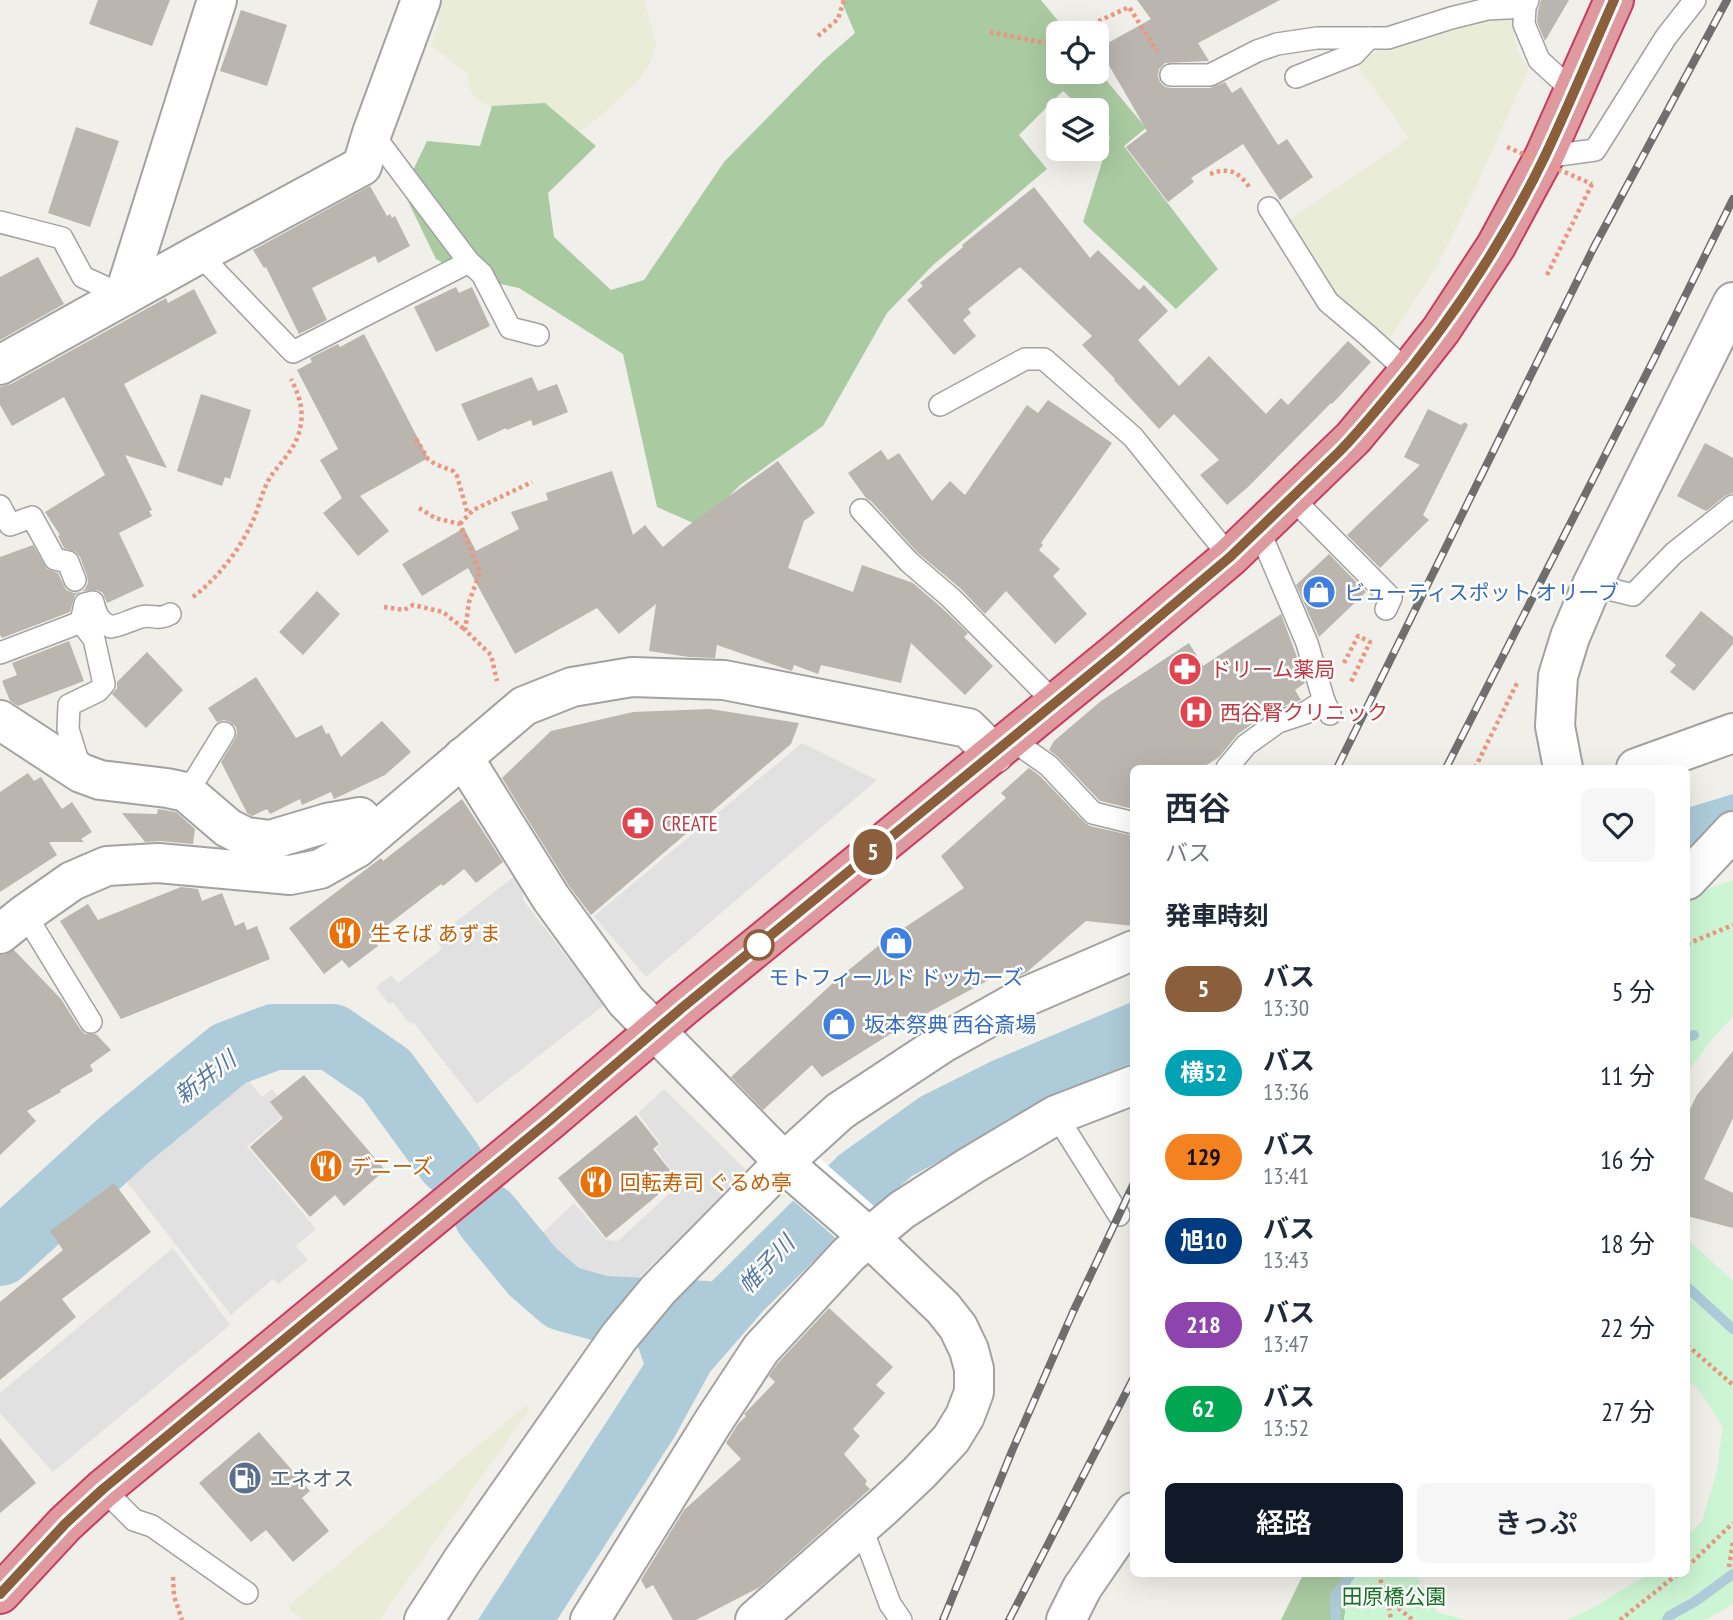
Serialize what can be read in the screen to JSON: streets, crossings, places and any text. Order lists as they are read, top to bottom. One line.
{"water":["新井川","帷子川"],"parks":["田原橋公園"],"places":{"shop":["ビューティスポット オリーブ","モトフィールド ドッカーズ","坂本祭典 西谷斎場"],"pharmacy":["ドリーム薬局","CREATE"],"hospital":["西谷腎クリニック"],"restaurant":["生そば あずま","デニーズ","回転寿司 ぐるめ亭"],"fuel station":["エネオス"]},"lines":["bus line 5"],"page":{"on_map":"5","heading":[["西谷","バス"],"発車時刻"],"list":[{"mark":"5","name":"バス","note":"13:30","value":"5 分"},{"mark":"横52","name":"バス","note":"13:36","value":"11 分"},{"mark":"129","name":"バス","note":"13:41","value":"16 分"},{"mark":"旭10","name":"バス","note":"13:43","value":"18 分"},{"mark":"218","name":"バス","note":"13:47","value":"22 分"},{"mark":"62","name":"バス","note":"13:52","value":"27 分"}],"buttons":["経路","きっぷ"]}}
